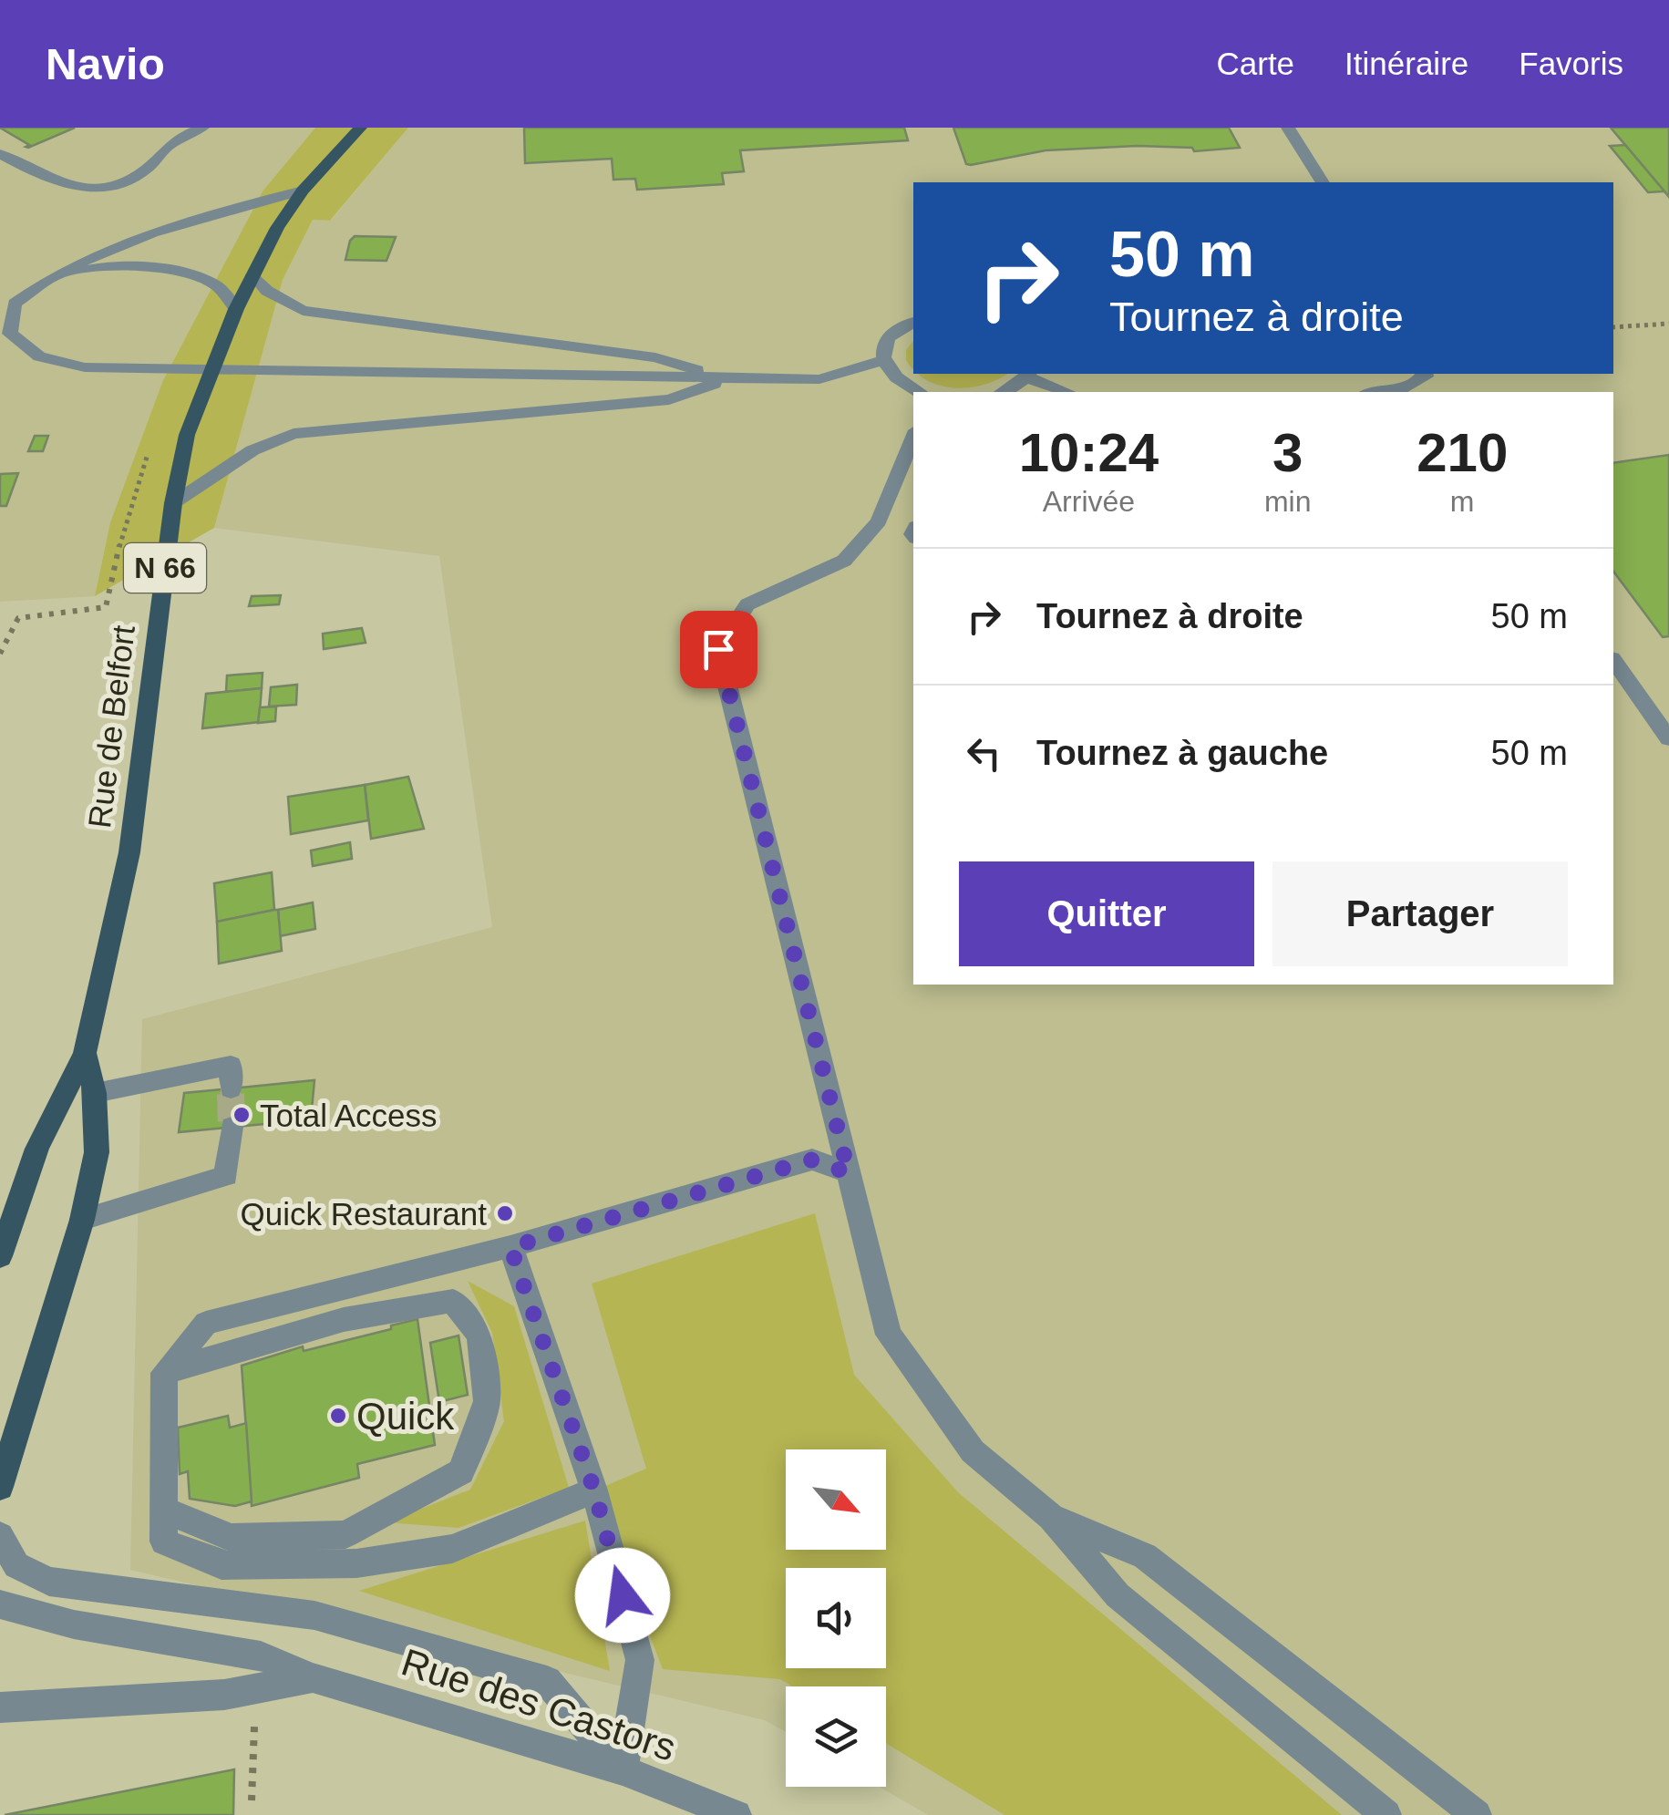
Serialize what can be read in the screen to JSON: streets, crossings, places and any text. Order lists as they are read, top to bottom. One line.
{"streets":{"main road":["N 66","Rue de Belfort"],"street":["Rue des Castors"]},"places":["Total Access","Quick Restaurant","Quick"],"north":"bottom right","page":{"header":"Navio","nav":["Carte","Itinéraire","Favoris"],"turn":["50 m","Tournez à droite"],"eta":["10:24","Arrivée","3","min","210","m"],"list":[{"name":"Tournez à droite","value":"50 m"},{"name":"Tournez à gauche","value":"50 m"}],"buttons":["Quitter","Partager"]}}
